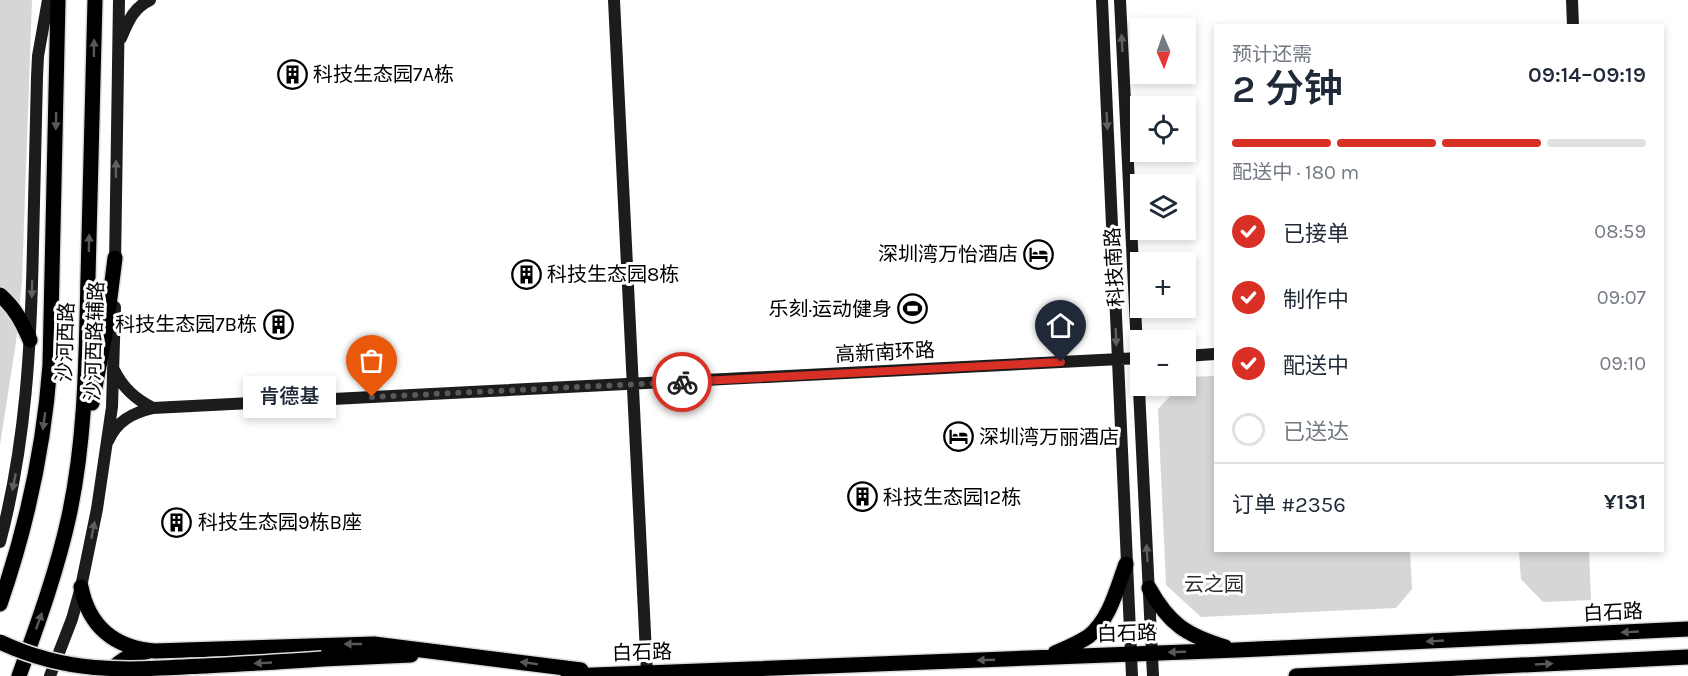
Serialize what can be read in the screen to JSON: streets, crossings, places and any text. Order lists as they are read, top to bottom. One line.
{"streets":{"main road":["科技南路","沙河西路辅路","沙河西路","高新南环路","白石路"]},"crossings":[["科技南路","高新南环路"],["科技南路","白石路"],["沙河西路辅路","高新南环路"]],"parks":["云之园"],"places":{"building":["科技生态园7A栋","科技生态园8栋","科技生态园7B栋","科技生态园12栋","科技生态园9栋B座"],"hotel":["深圳湾万怡酒店","深圳湾万丽酒店"],"sports":["乐刻·运动健身"],"other":["肯德基"]},"north":"bottom","page":{"map_buttons":["+","−"],"heading":["2 分钟","预计还需","09:14–09:19"],"panel":["订单 #2356","¥131"],"bar":"配送中 · 180 m","list":[["已接单","08:59"],["制作中","09:07"],["配送中","09:10"],"已送达"],"bubble":"肯德基"}}
